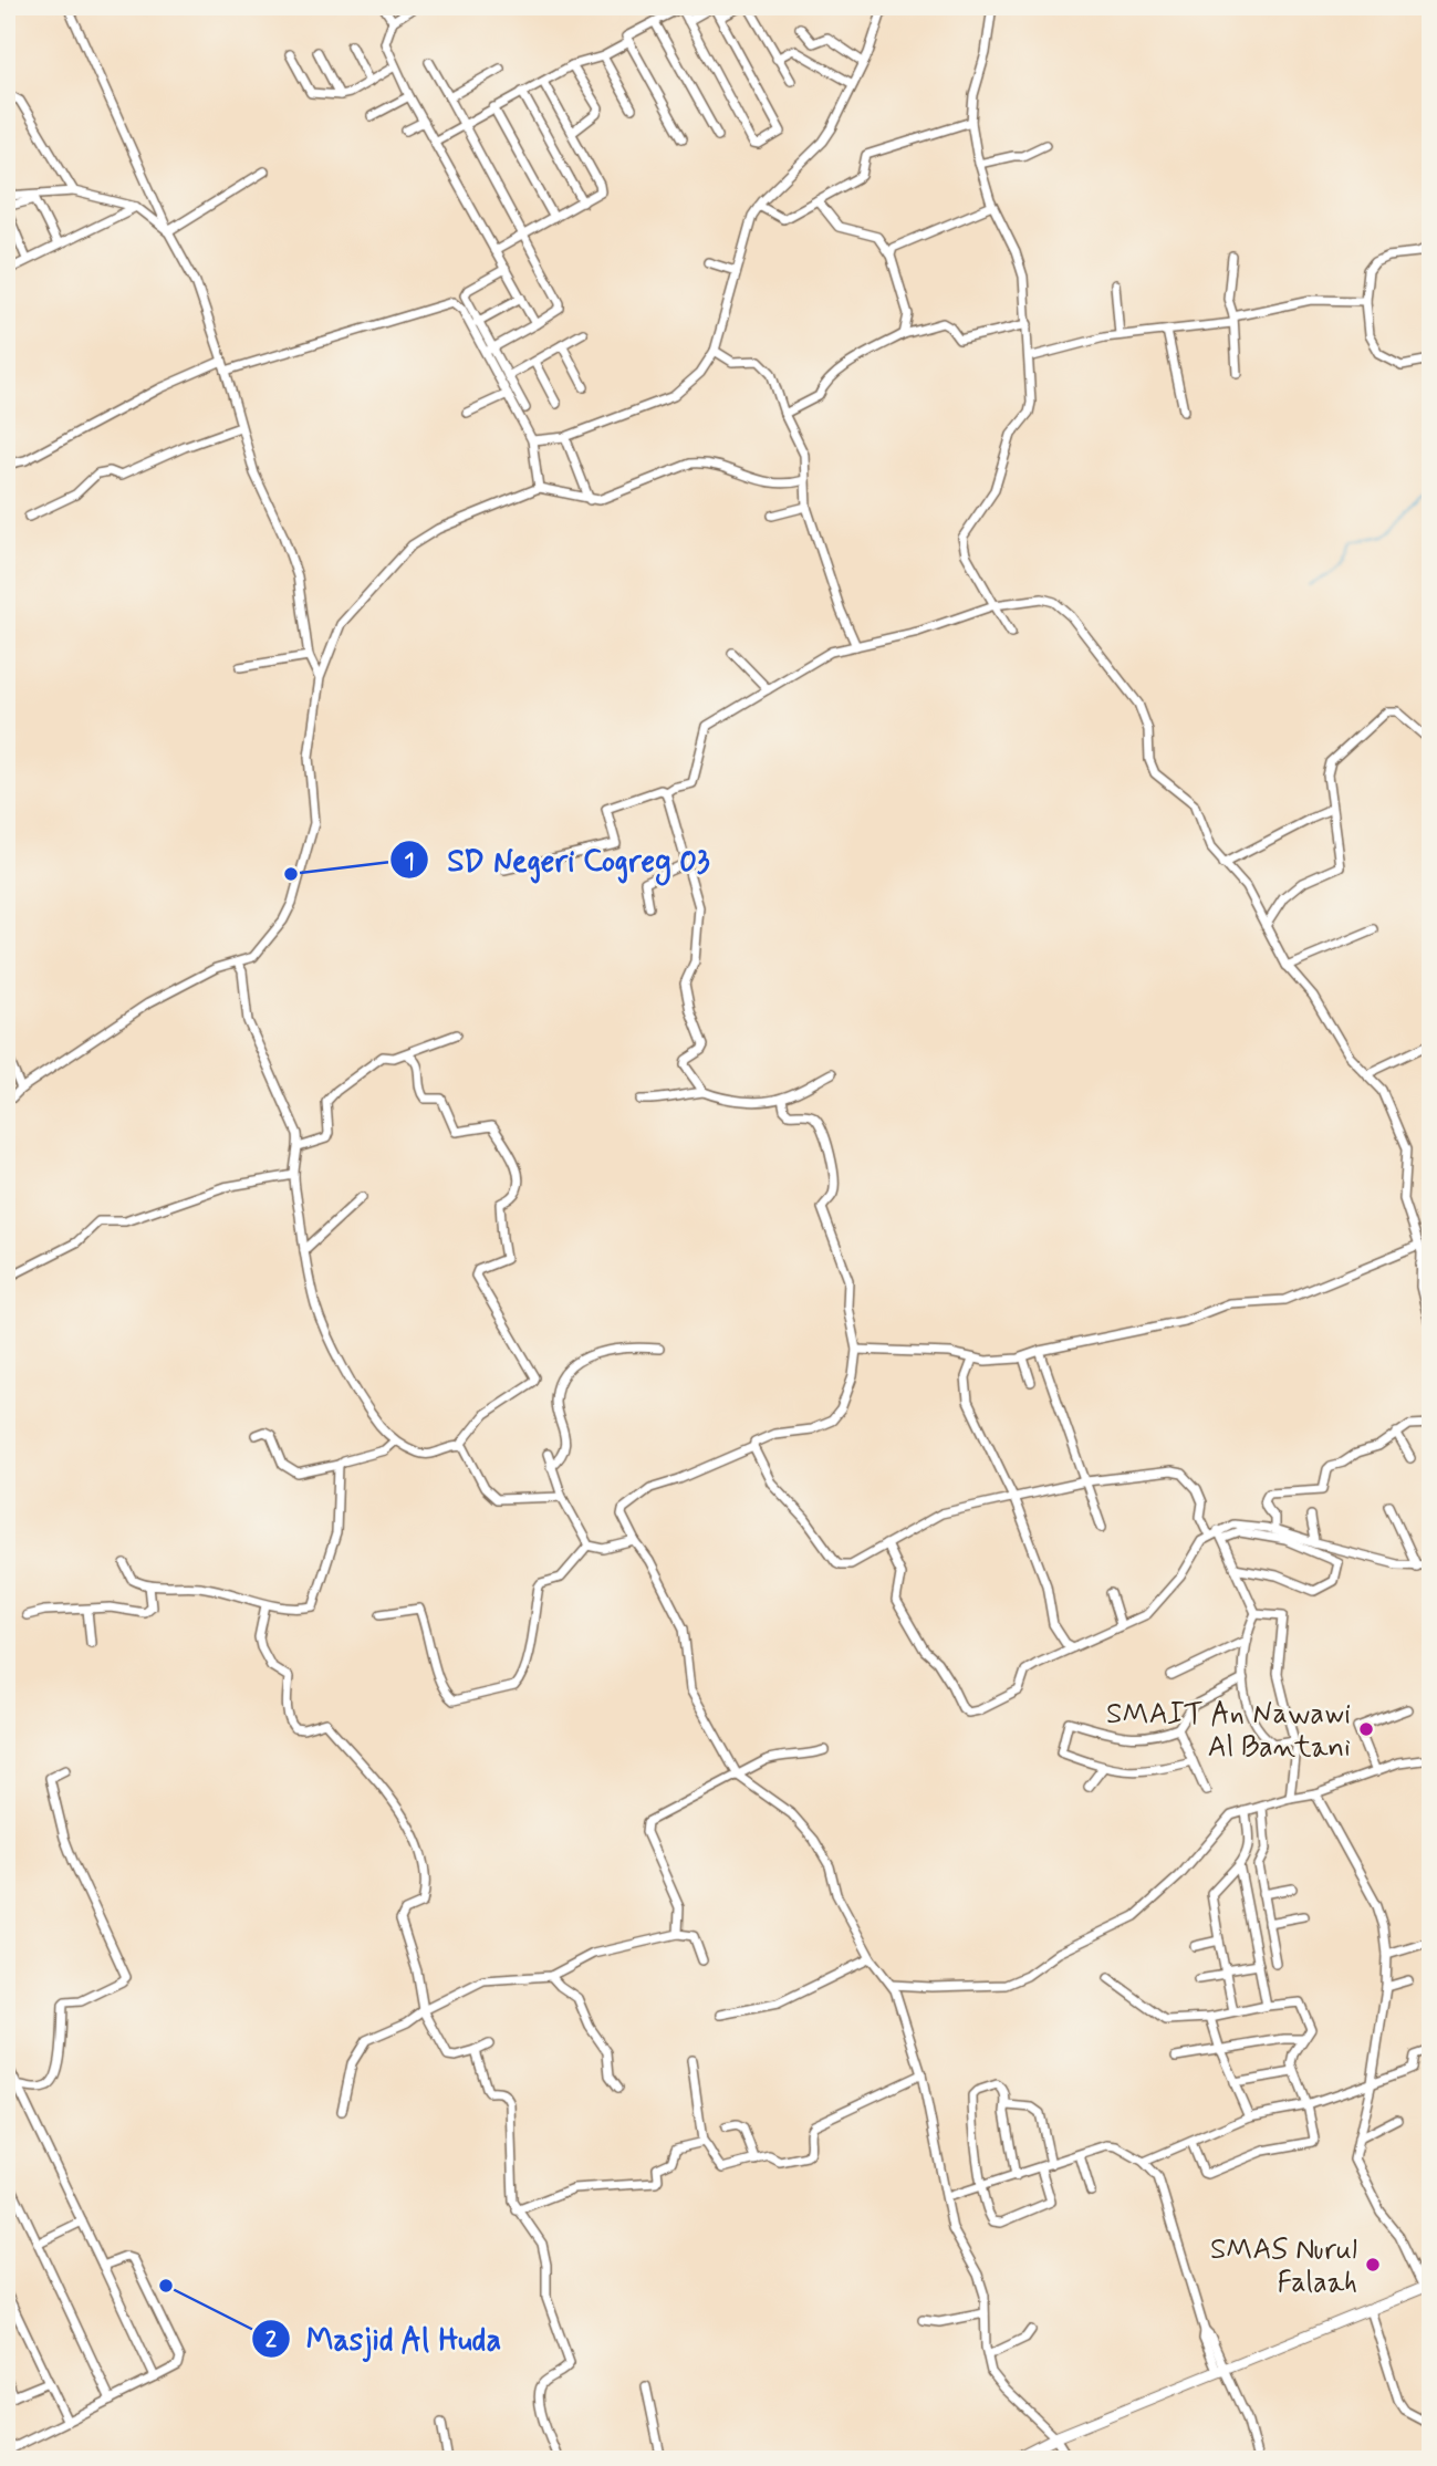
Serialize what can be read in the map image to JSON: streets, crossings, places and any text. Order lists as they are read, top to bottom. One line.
{"places":["SD Negeri Cogreg 03","SMAIT An Nawawi Al Bantani","SMAS Nurul Falaah","Masjid Al Huda"]}
